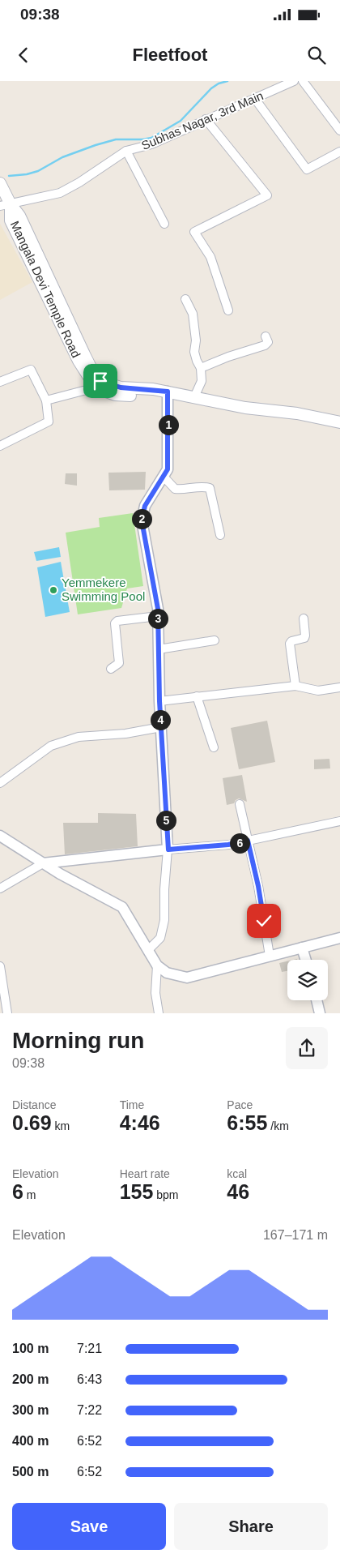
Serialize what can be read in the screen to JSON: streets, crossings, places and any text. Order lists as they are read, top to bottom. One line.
{"streets":{"main road":["Mangala Devi Temple Road"],"street":["Subhas Nagar, 3rd Main"]},"crossings":[["Subhas Nagar, 3rd Main","Mangala Devi Temple Road"]],"places":["Yemmekere Swimming Pool"],"page":{"status":"09:38","header":"Fleetfoot","pins":["1","2","3","4","5","6"],"heading":["Morning run","09:38"],"stats":[["Distance","0.69 km"],["Time","4:46"],["Pace","6:55 /km"],["Elevation","6 m"],["Heart rate","155 bpm"],["kcal","46"]],"chart":["Elevation","167–171 m"],"list":[{"name":"100 m","note":"7:21"},{"name":"200 m","note":"6:43"},{"name":"300 m","note":"7:22"},{"name":"400 m","note":"6:52"},{"name":"500 m","note":"6:52"}],"buttons":["Save","Share"]}}
